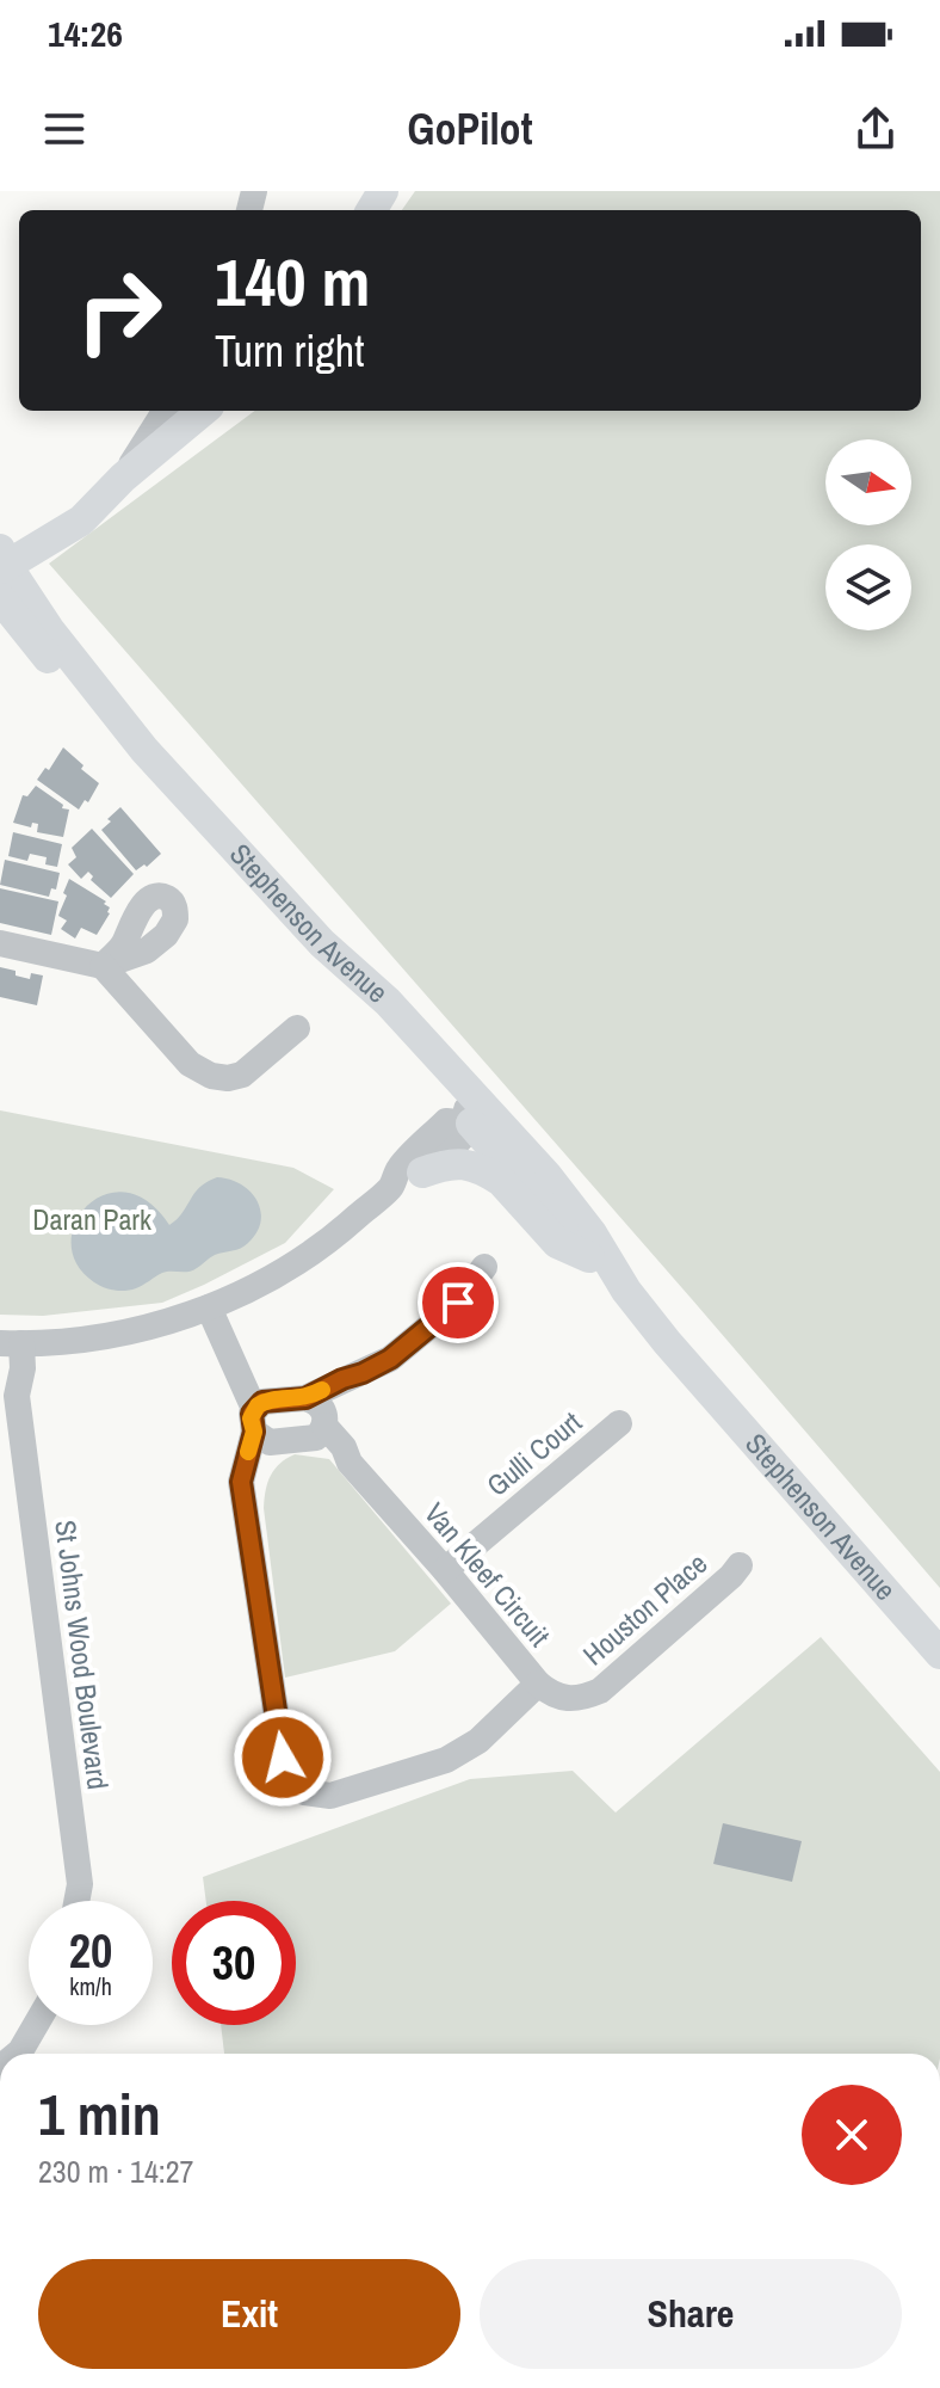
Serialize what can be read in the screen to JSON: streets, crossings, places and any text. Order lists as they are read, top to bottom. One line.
{"streets":{"main road":["Stephenson Avenue"],"street":["Gulli Court","Van Kleef Circuit","Houston Place","St Johns Wood Boulevard"]},"crossings":[["Gulli Court","Van Kleef Circuit"],["Van Kleef Circuit","Houston Place"]],"parks":["Daran Park"],"north":"right","page":{"status":"14:26","header":"GoPilot","turn":["140 m","Turn right"],"speed":"20 km/h","limit":"30","heading":["1 min","230 m · 14:27"],"buttons":["Exit","Share"]}}
